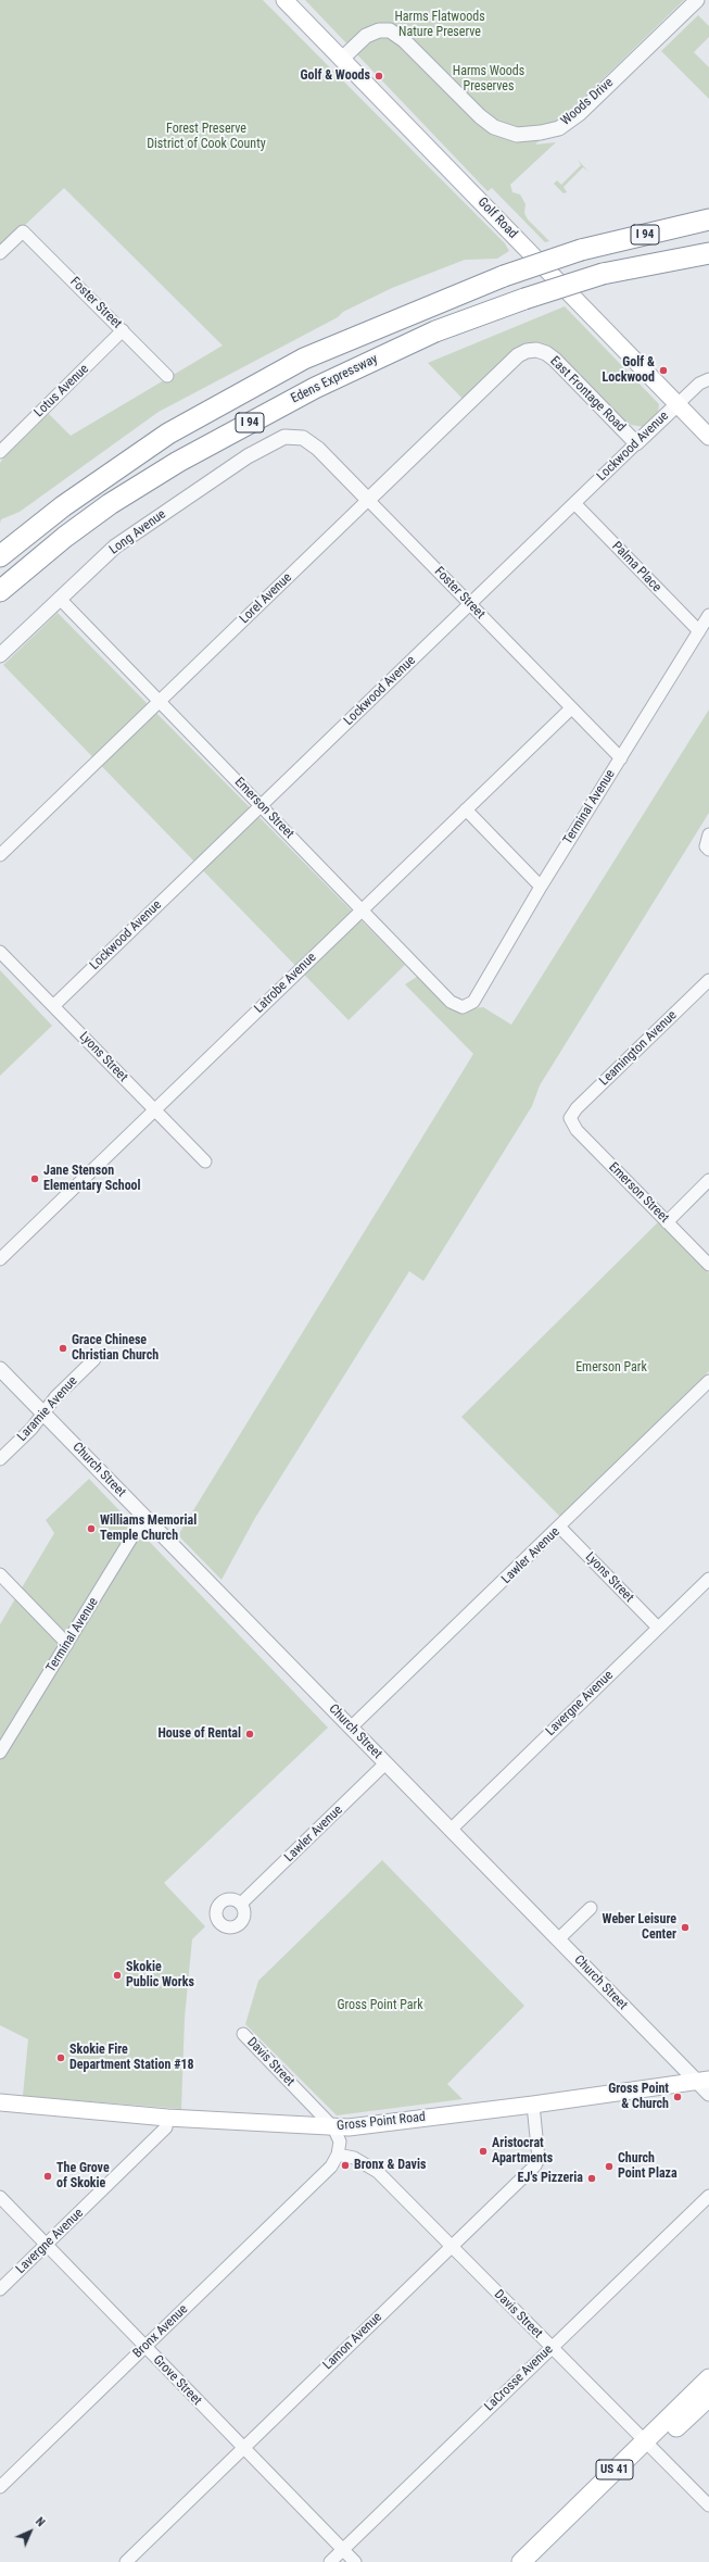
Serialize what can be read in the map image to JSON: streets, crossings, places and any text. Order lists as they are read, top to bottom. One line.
{"streets":{"highway":["I 94","Edens Expressway"],"main road":["Golf Road","Gross Point Road","US 41"],"street":["Woods Drive","Foster Street","Lotus Avenue","East Frontage Road","Lockwood Avenue","Long Avenue","Palma Place","Lorel Avenue","Terminal Avenue","Emerson Street","Latrobe Avenue","Leamington Avenue","Lyons Street","Laramie Avenue","Church Street","Lawler Avenue","Lavergne Avenue","Davis Street","Bronx Avenue","Lamon Avenue","LaCrosse Avenue","Grove Street"]},"crossings":[["Woods Drive","Golf Road"],["Golf Road","Lockwood Avenue"],["Foster Street","Lotus Avenue"],["Foster Street","Lockwood Avenue"],["Foster Street","Long Avenue"],["Foster Street","Lorel Avenue"],["Foster Street","Terminal Avenue"],["Foster Street","Latrobe Avenue"],["East Frontage Road","Lockwood Avenue"],["East Frontage Road","Lorel Avenue"],["Lockwood Avenue","Palma Place"],["Lockwood Avenue","Emerson Street"],["Lockwood Avenue","Lyons Street"],["Long Avenue","Emerson Street"],["Palma Place","Terminal Avenue"],["Lorel Avenue","Emerson Street"],["Terminal Avenue","Emerson Street"],["Terminal Avenue","Church Street"],["Emerson Street","Latrobe Avenue"],["Emerson Street","Leamington Avenue"],["Latrobe Avenue","Lyons Street"],["Lyons Street","Lawler Avenue"],["Lyons Street","Lavergne Avenue"],["Laramie Avenue","Church Street"],["Church Street","Lawler Avenue"],["Church Street","Lavergne Avenue"],["Church Street","Gross Point Road"],["Lavergne Avenue","Gross Point Road"],["Lavergne Avenue","Grove Street"],["Davis Street","Gross Point Road"],["Davis Street","Bronx Avenue"],["Davis Street","Lamon Avenue"],["Davis Street","LaCrosse Avenue"],["Davis Street","US 41"],["Gross Point Road","Bronx Avenue"],["Gross Point Road","Lamon Avenue"],["Bronx Avenue","Grove Street"],["Lamon Avenue","Grove Street"],["LaCrosse Avenue","Grove Street"]],"parks":["Harms Flatwoods Nature Preserve","Harms Woods Preserves","Forest Preserve District of Cook County","Emerson Park","Gross Point Park"],"places":["Golf & Woods","Golf & Lockwood","Jane Stenson Elementary School","Grace Chinese Christian Church","Williams Memorial Temple Church","House of Rental","Weber Leisure Center","Skokie Public Works","Skokie Fire Department Station #18","Gross Point & Church","Aristocrat Apartments","Bronx & Davis","Church Point Plaza","The Grove of Skokie","EJ's Pizzeria"],"north":"top right"}
